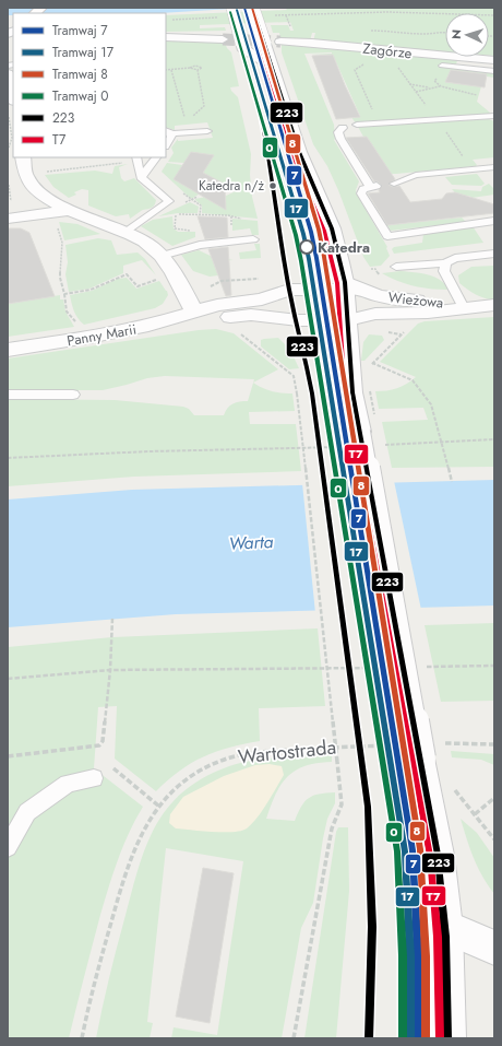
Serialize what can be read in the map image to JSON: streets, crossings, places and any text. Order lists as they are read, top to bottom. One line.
{"streets":{"street":["Zagórze","Wieżowa","Panny Marii"],"path":["Wartostrada"]},"crossings":[["Wieżowa","Panny Marii"]],"water":["Warta"],"places":["Katedra n/ż","Katedra"],"lines":["tram line 7","tram line 8","transit line 223","tram line 17","transit line T7","tram line 0"],"legend":["Tramwaj 7","Tramwaj 17","Tramwaj 8","Tramwaj 0","223","T7"],"north":"left"}
